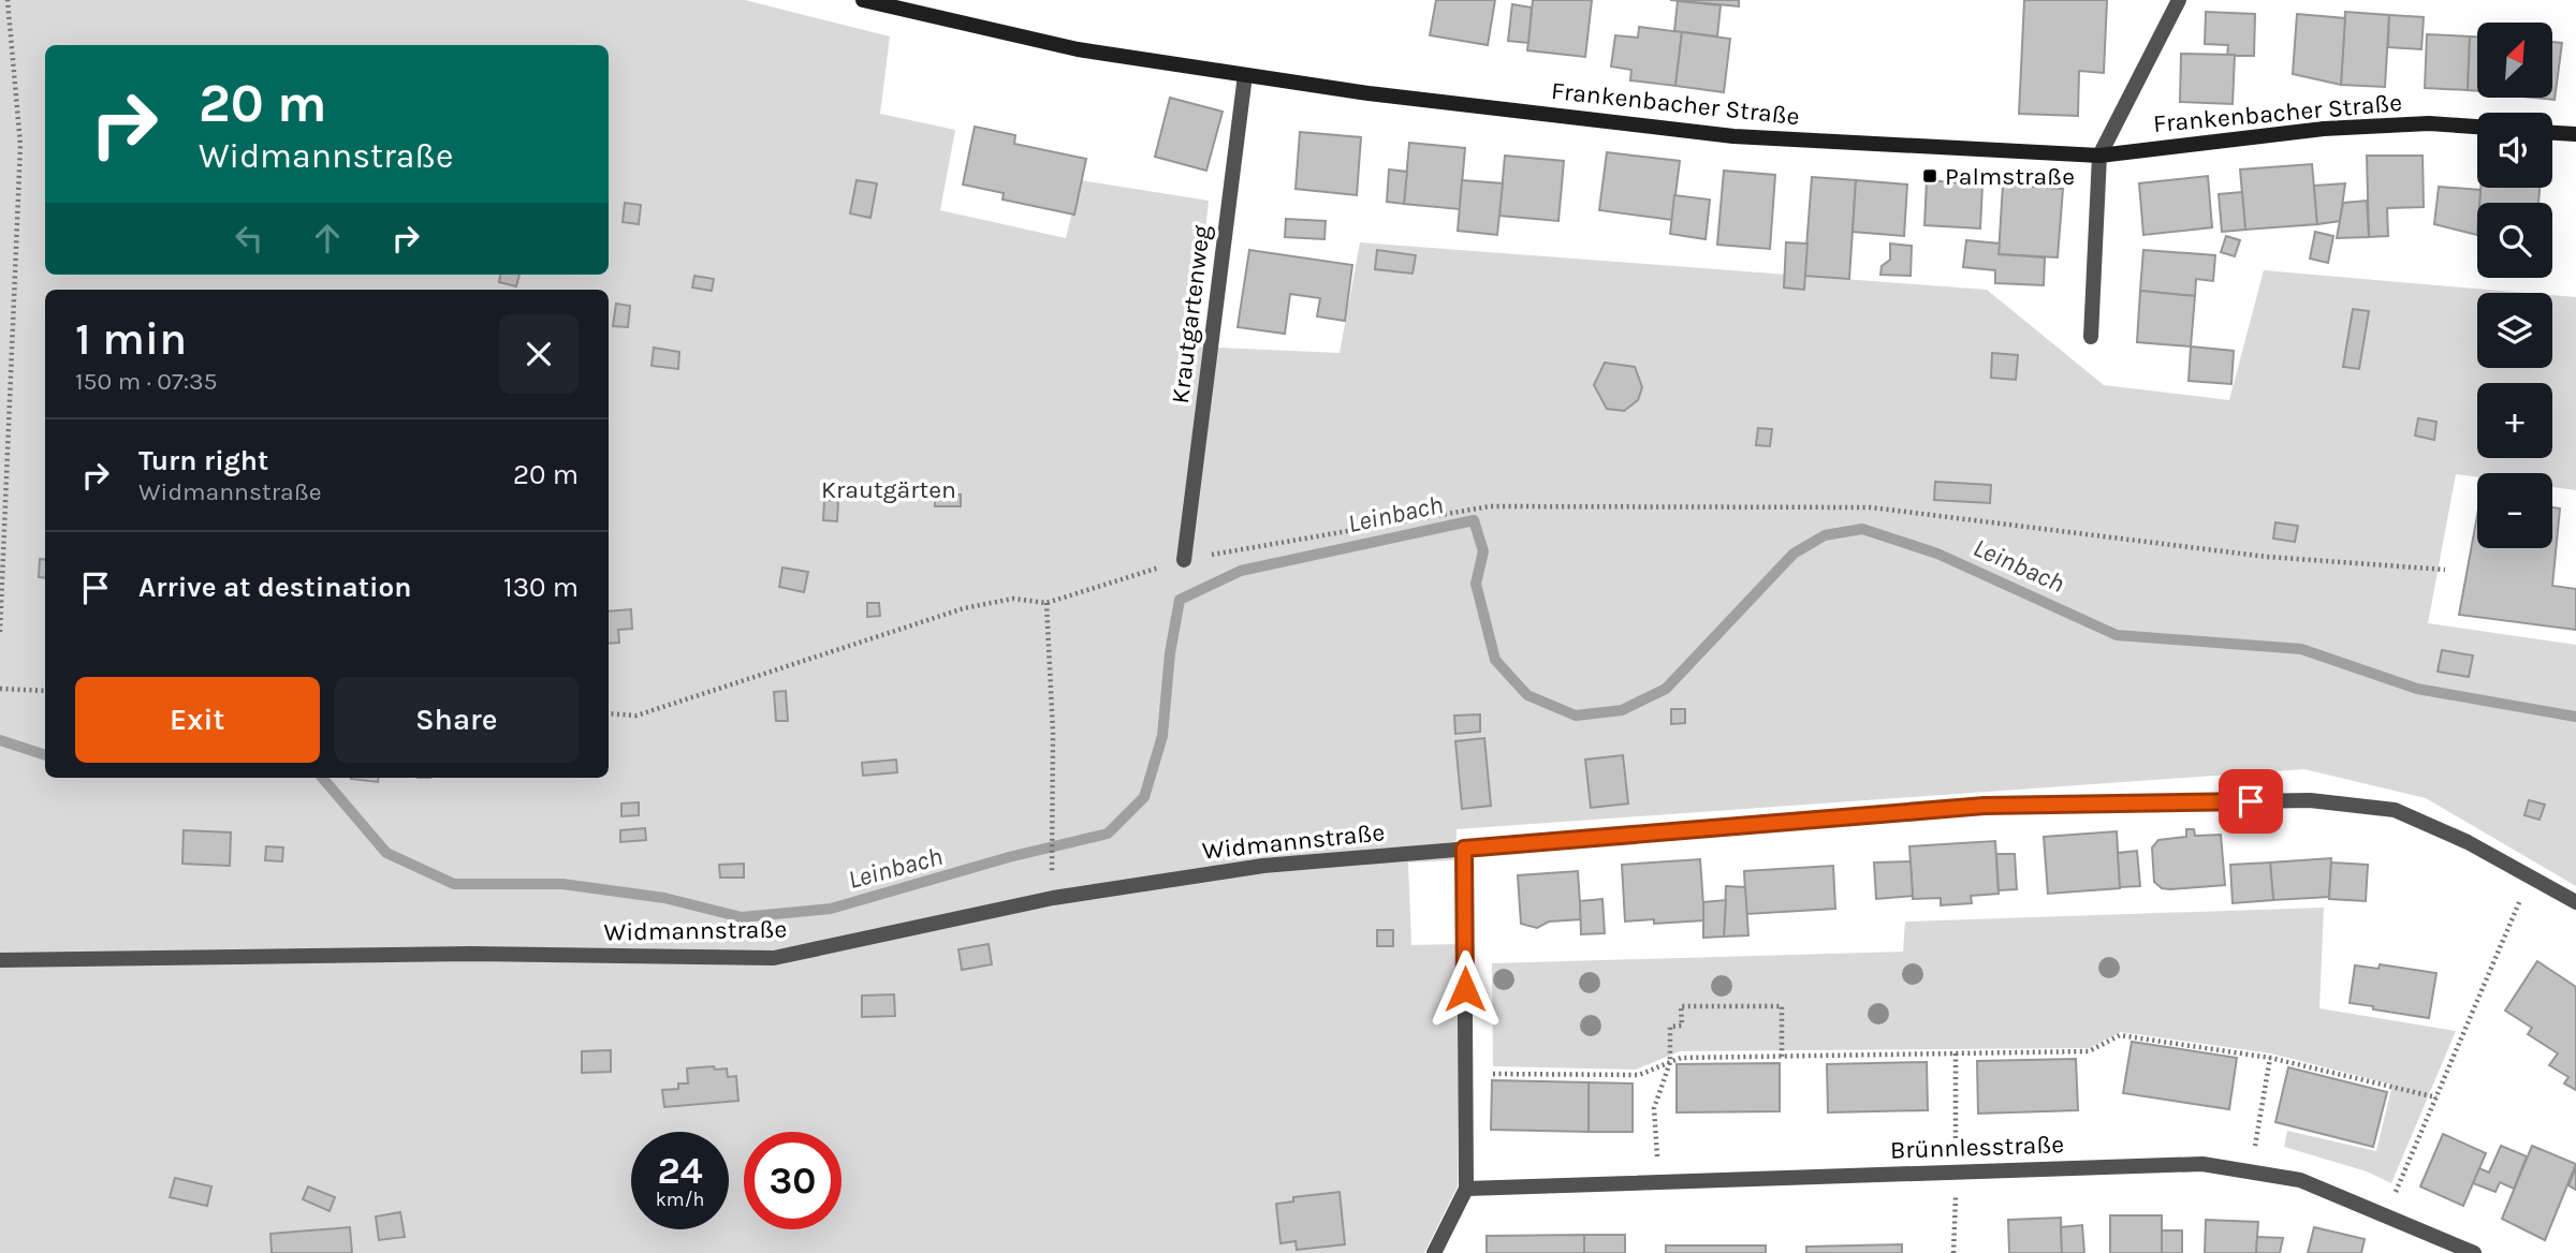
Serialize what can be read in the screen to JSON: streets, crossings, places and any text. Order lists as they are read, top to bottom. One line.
{"streets":{"main road":["Frankenbacher Straße"],"street":["Krautgartenweg","Widmannstraße","Brünnlesstraße"]},"crossings":[["Frankenbacher Straße","Krautgartenweg"]],"water":["Leinbach"],"parks":["Krautgärten"],"places":{"transit":["Palmstraße"]},"north":"top right","page":{"map_buttons":["+","−"],"turn":["20 m","Widmannstraße"],"heading":["1 min","150 m · 07:35"],"list":[{"name":"Turn right","note":"Widmannstraße","value":"20 m"},{"name":"Arrive at destination","value":"130 m"}],"buttons":["Exit","Share"],"speed":"24 km/h","limit":"30"}}
